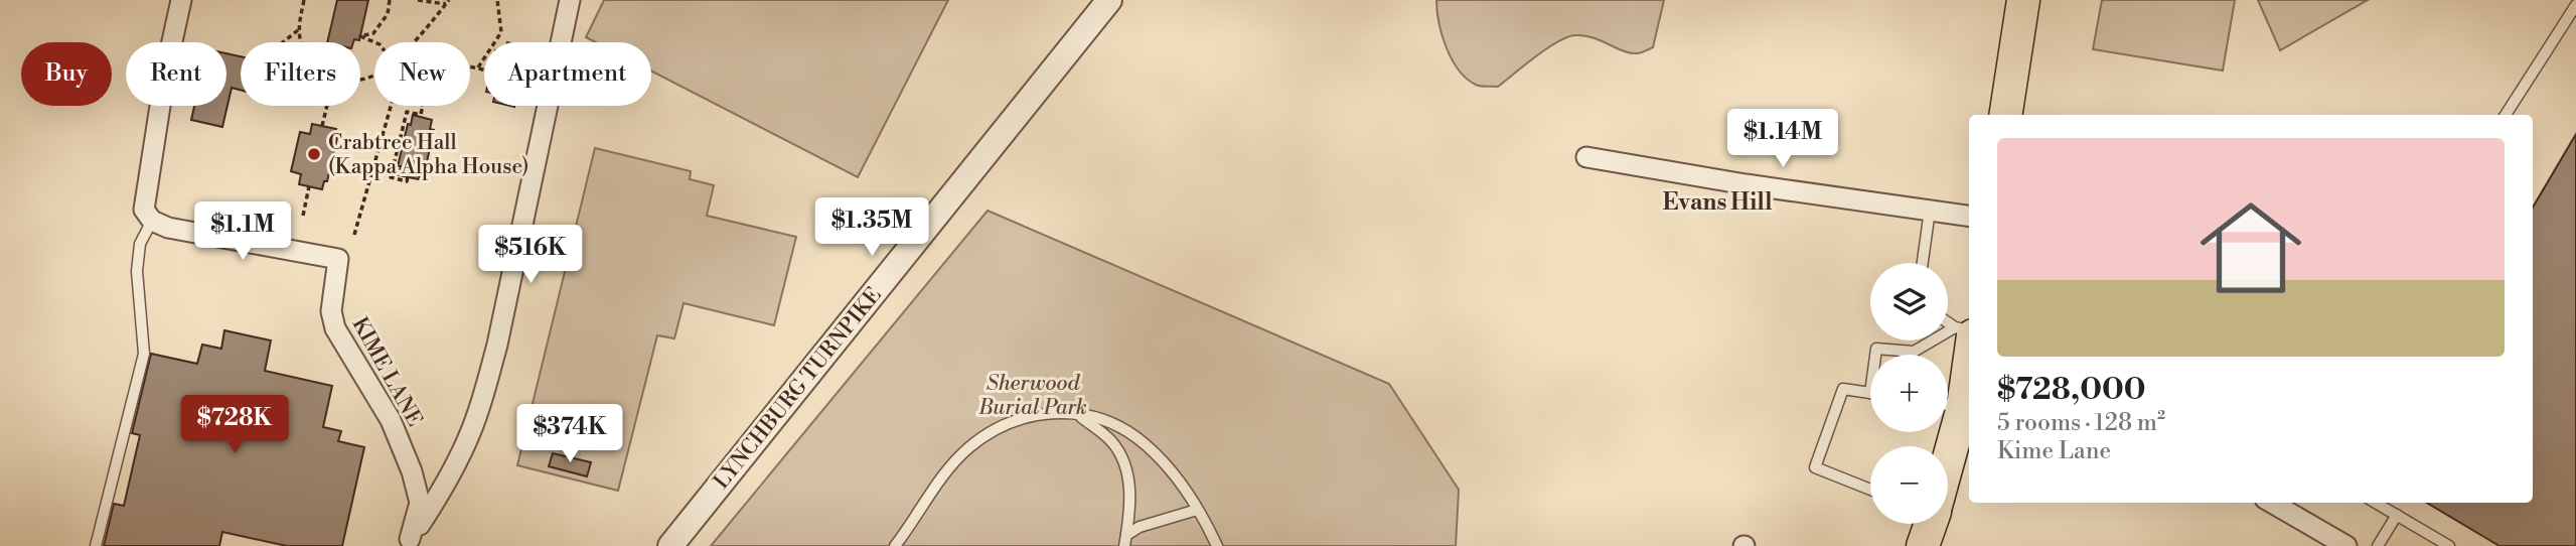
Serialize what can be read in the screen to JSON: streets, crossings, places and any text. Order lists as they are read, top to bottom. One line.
{"streets":{"street":["KIME LANE","LYNCHBURG TURNPIKE"]},"districts":["Evans Hill"],"parks":["Sherwood Burial Park"],"places":["Crabtree Hall (Kappa Alpha House)"],"page":{"chip":["Buy","Rent","Filters","New","Apartment"],"price":["$1.14M","$1.35M","$1.1M","$516K","$728K","$374K"],"list":[{"name":"$728,000","note":"5 rooms · 128 m² · Kime Lane"}],"map_buttons":["+","−"]}}
